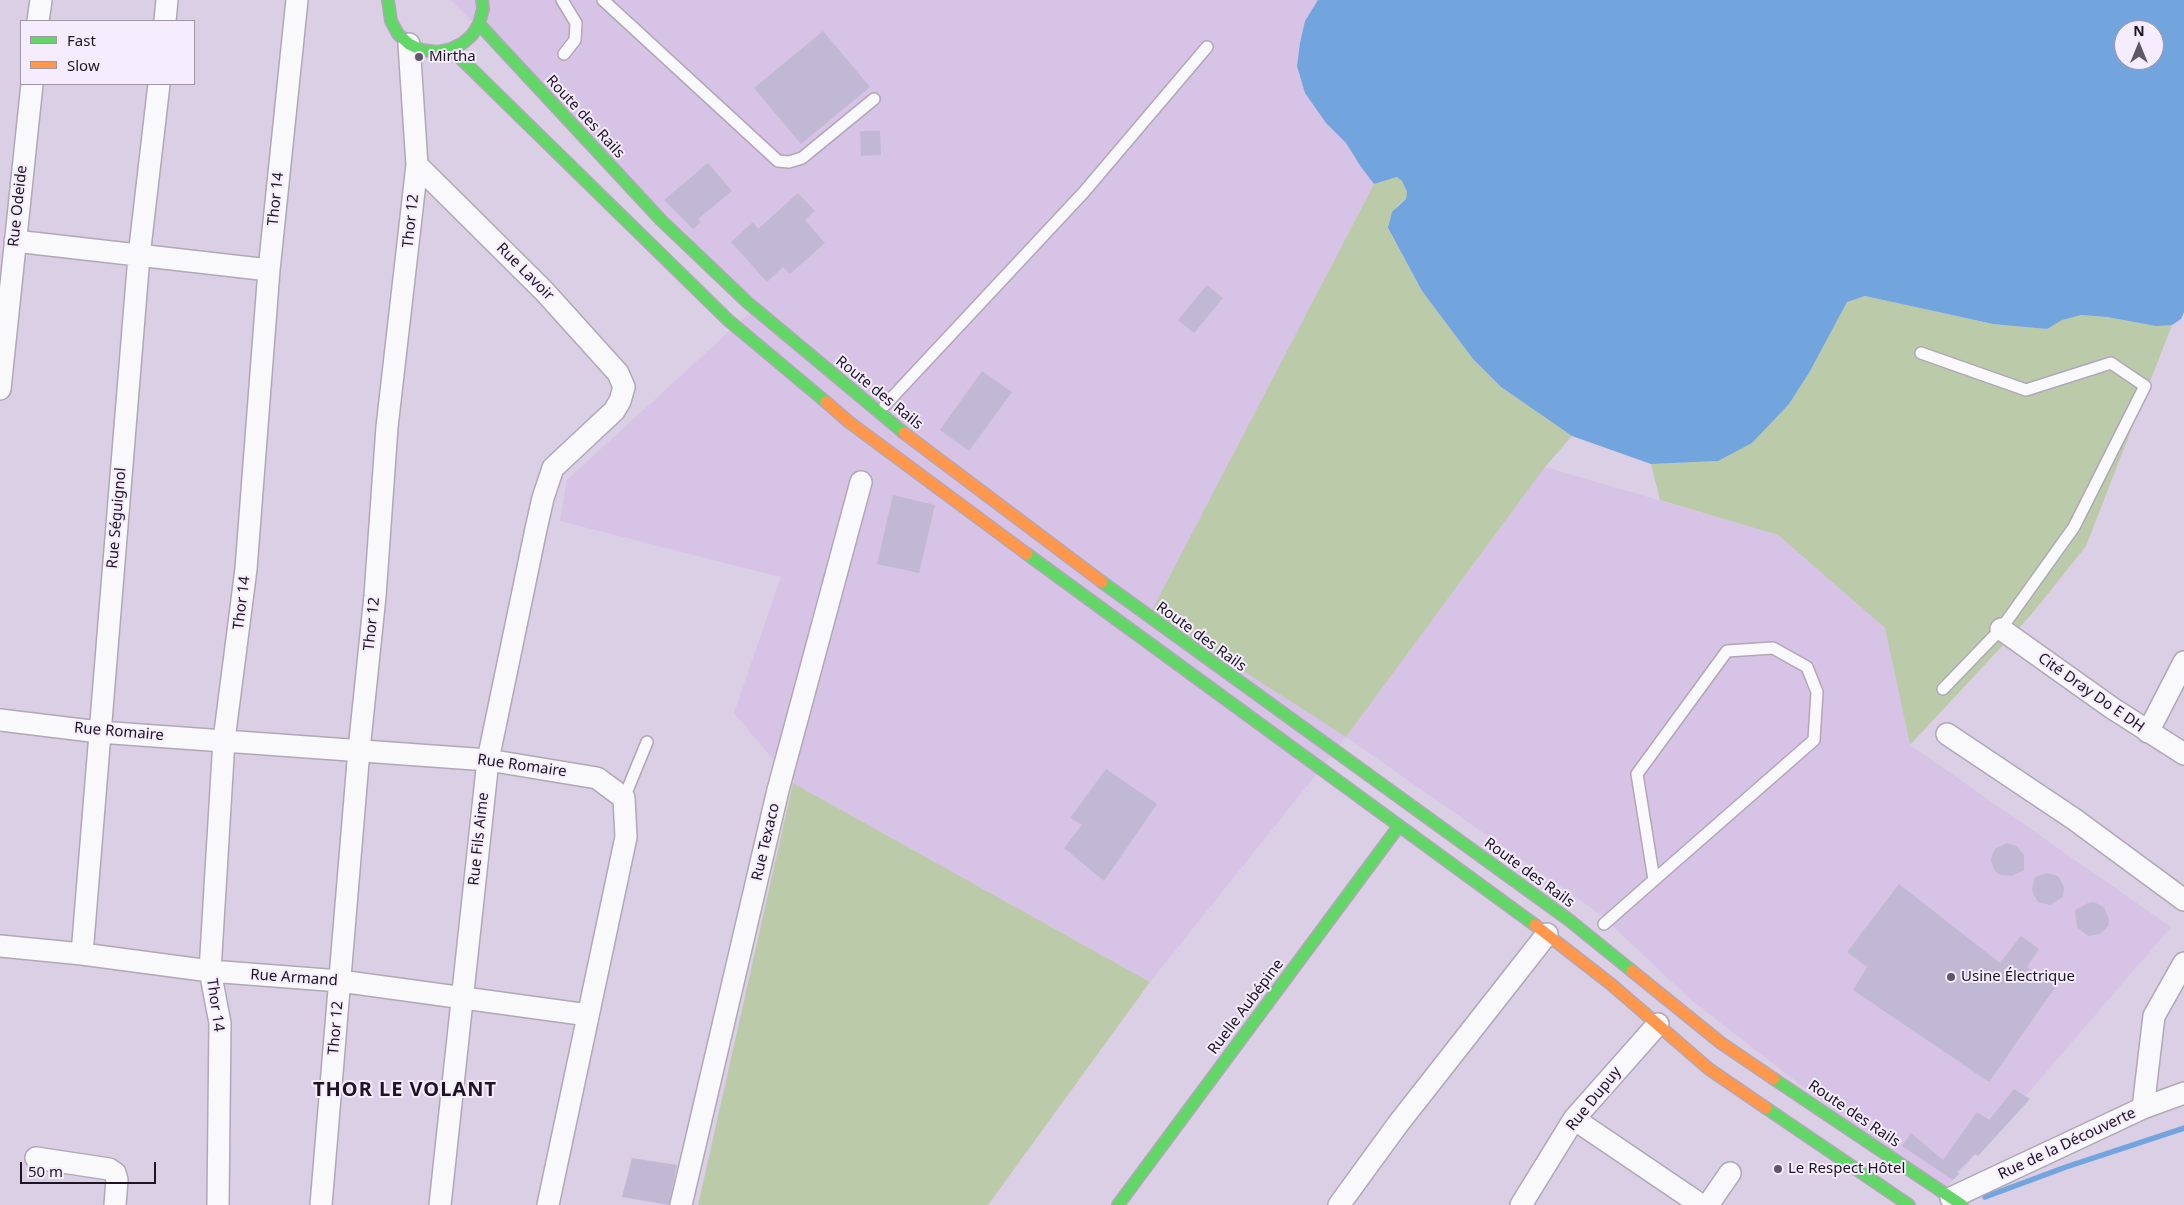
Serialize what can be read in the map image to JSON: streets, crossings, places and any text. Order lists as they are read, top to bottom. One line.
{"streets":{"main road":["Route des Rails","Ruelle Aubépine"],"street":["Thor 14","Rue Odeide","Thor 12","Rue Lavoir","Rue Séguignol","Cité Dray Do E DH","Rue Romaire","Rue Fils Aime","Rue Texaco","Rue Armand","Rue Dupuy","Rue de la Découverte"]},"crossings":[["Route des Rails","Rue de la Découverte"],["Thor 14","Rue Romaire"],["Thor 14","Rue Armand"],["Thor 12","Rue Lavoir"],["Thor 12","Rue Romaire"],["Thor 12","Rue Armand"],["Rue Lavoir","Rue Fils Aime"],["Rue Séguignol","Rue Romaire"],["Rue Séguignol","Rue Armand"],["Rue Romaire","Rue Fils Aime"],["Rue Fils Aime","Rue Armand"]],"districts":["THOR LE VOLANT"],"places":["Mirtha","Usine Électrique","Le Respect Hôtel"],"legend":["Fast","Slow"],"scale_bar":"50 m","north":"top"}
